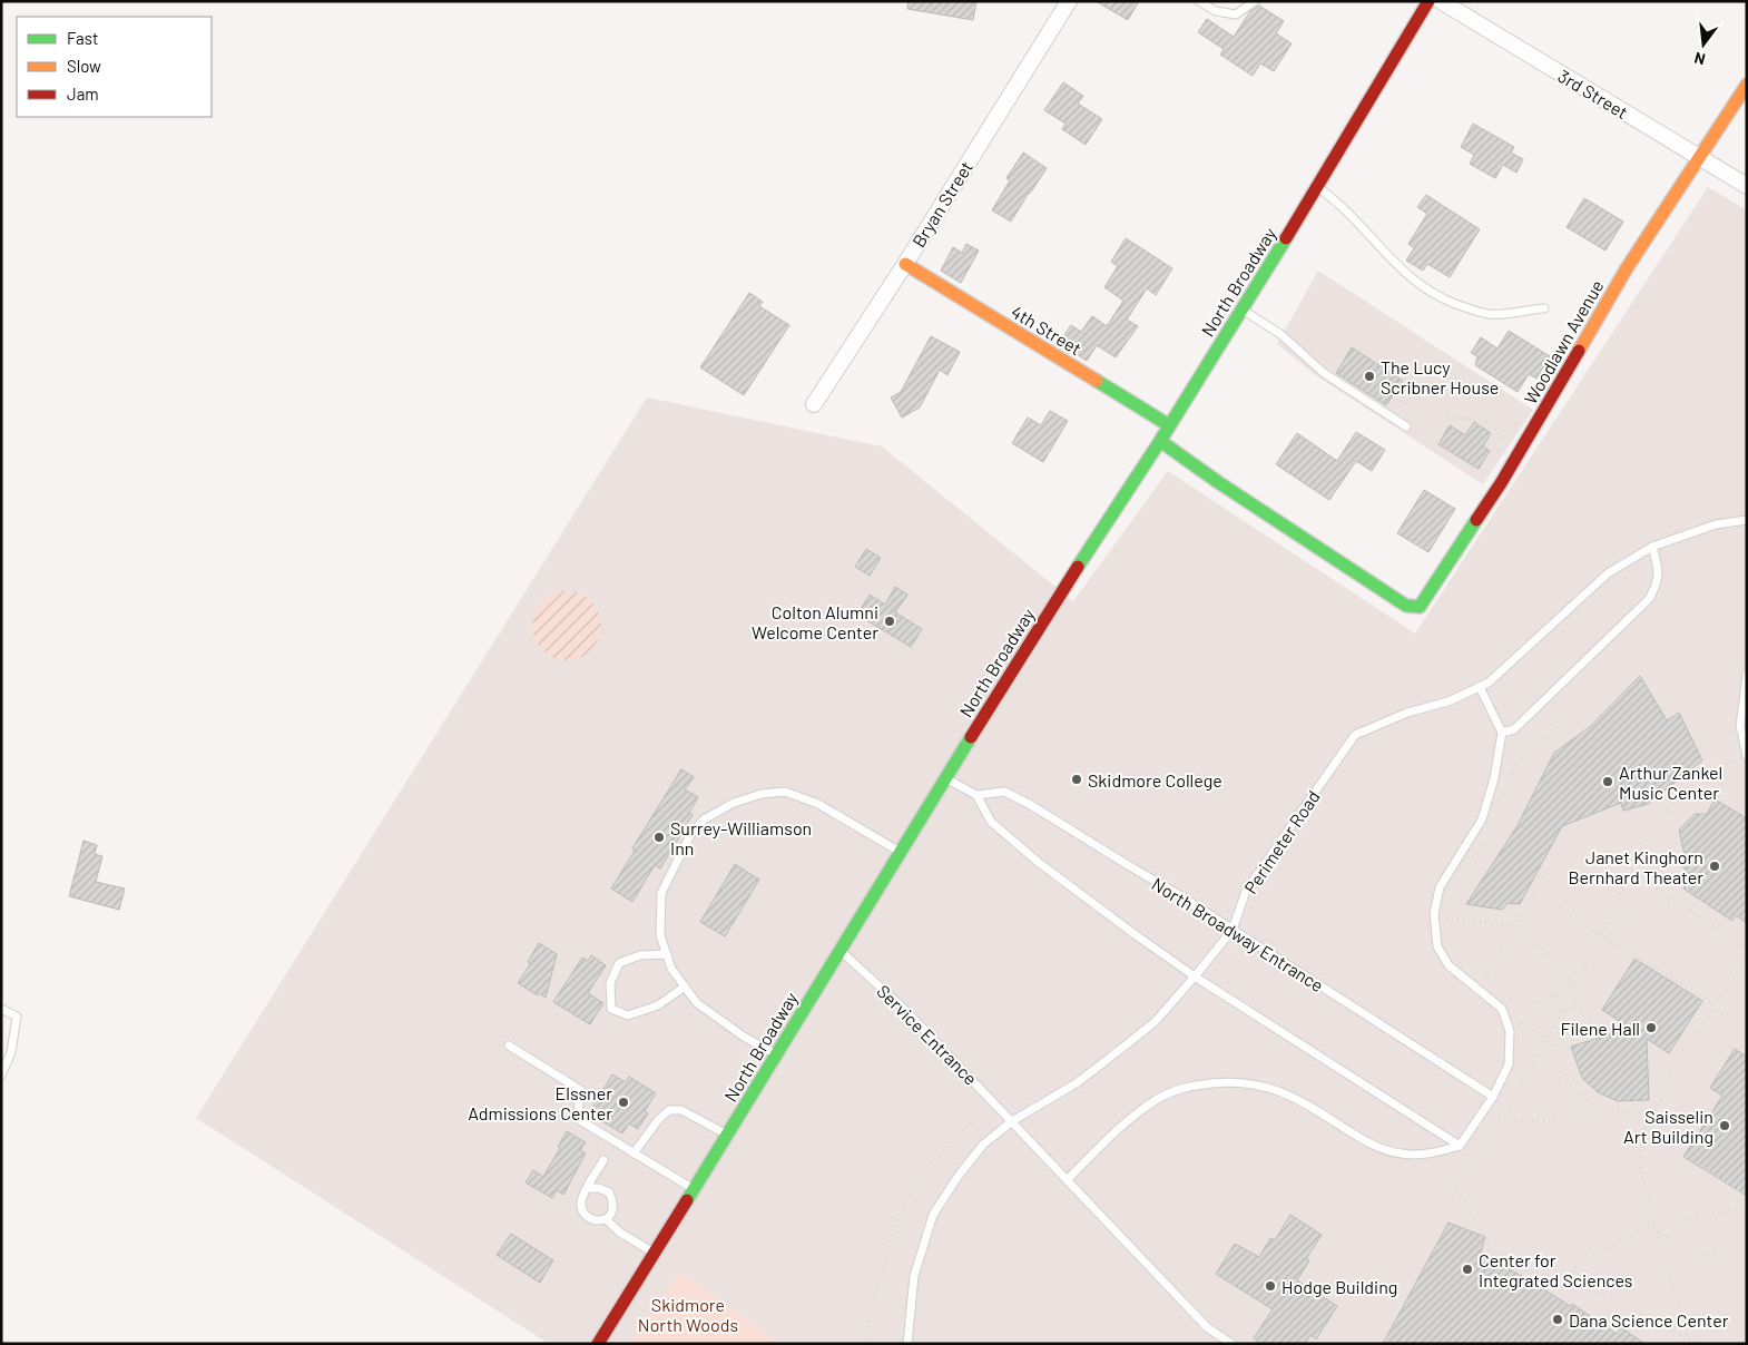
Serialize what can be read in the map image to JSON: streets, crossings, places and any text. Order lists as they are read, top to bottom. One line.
{"streets":{"street":["3rd Street","Bryan Street","North Broadway","4th Street","Woodlawn Avenue"],"lane":["Perimeter Road","North Broadway Entrance","Service Entrance"]},"crossings":[["3rd Street","Woodlawn Avenue"],["Bryan Street","4th Street"],["North Broadway","4th Street"],["North Broadway","Woodlawn Avenue"],["North Broadway","Service Entrance"],["Perimeter Road","North Broadway Entrance"],["Perimeter Road","Service Entrance"]],"parks":["Skidmore North Woods"],"places":["The Lucy Scribner House","Colton Alumni Welcome Center","Skidmore College","Arthur Zankel Music Center","Surrey-Williamson Inn","Janet Kinghorn Bernhard Theater","Filene Hall","Elssner Admissions Center","Saisselin Art Building","Center for Integrated Sciences","Hodge Building","Dana Science Center"],"legend":["Fast","Slow","Jam"],"north":"bottom"}
